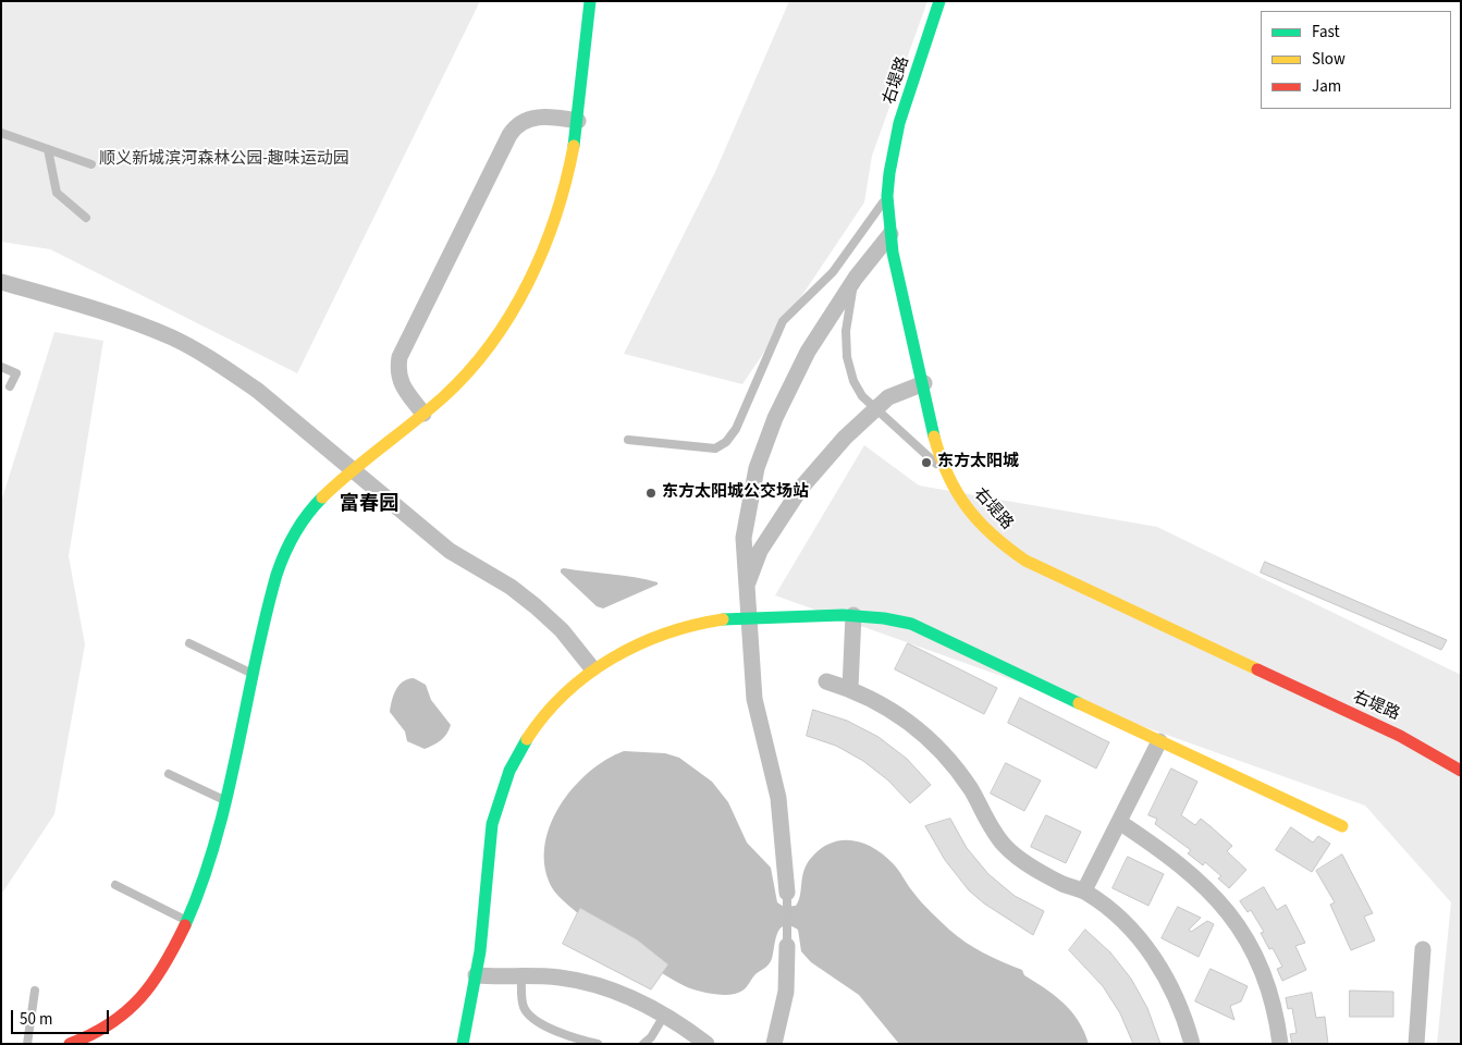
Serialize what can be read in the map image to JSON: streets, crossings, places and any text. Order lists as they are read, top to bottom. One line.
{"streets":{"street":["右堤路"]},"districts":["富春园"],"parks":["顺义新城滨河森林公园-趣味运动园"],"places":["东方太阳城","东方太阳城公交场站"],"legend":["Fast","Slow","Jam"],"scale_bar":"50 m"}
